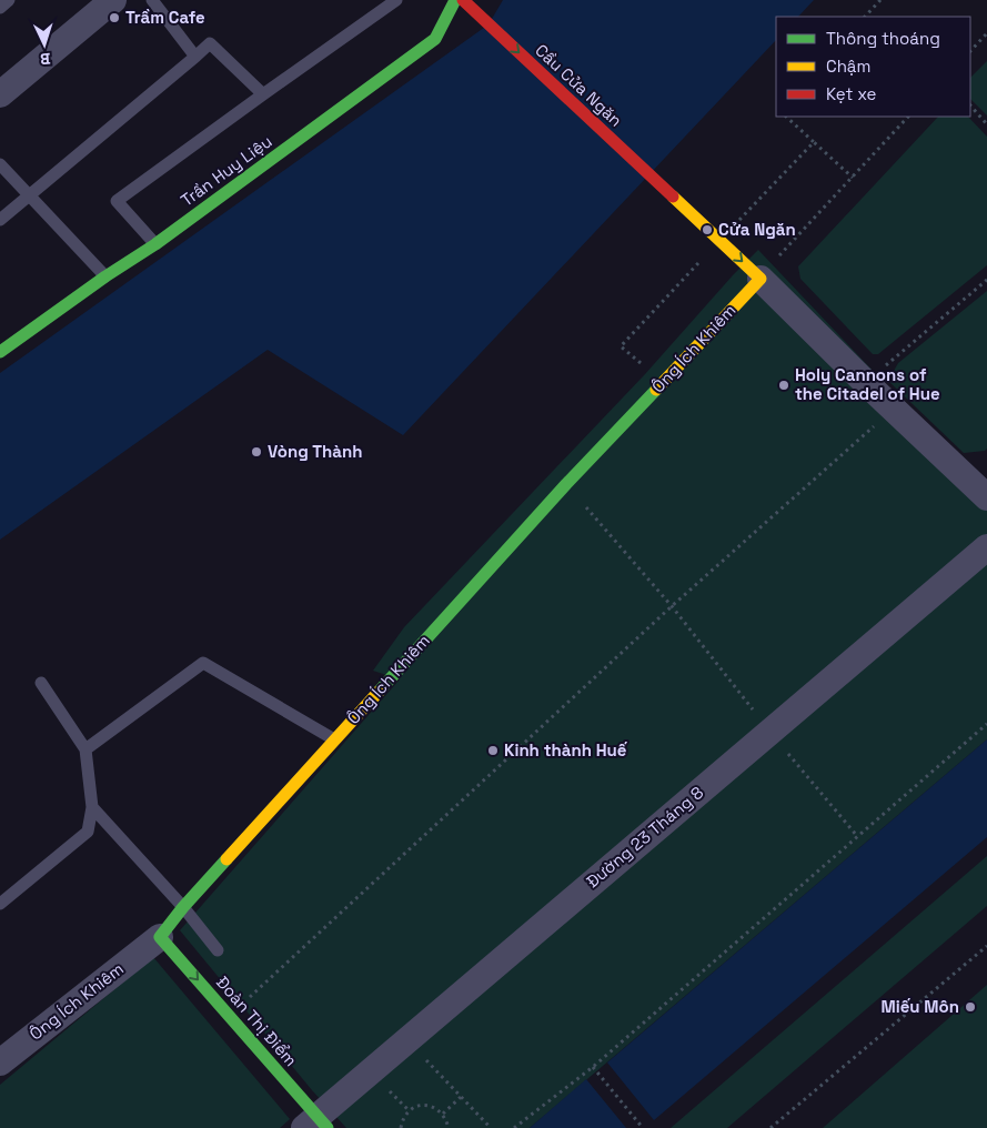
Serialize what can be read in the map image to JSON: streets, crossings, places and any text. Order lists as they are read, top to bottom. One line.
{"streets":{"street":["Cầu Cửa Ngăn","Trần Huy Liệu","Ông Ích Khiêm","Đường 23 Tháng 8","Đoàn Thị Điểm"]},"crossings":[["Cầu Cửa Ngăn","Ông Ích Khiêm"],["Ông Ích Khiêm","Đoàn Thị Điểm"],["Đường 23 Tháng 8","Đoàn Thị Điểm"]],"one_way":["Cầu Cửa Ngăn","Đoàn Thị Điểm"],"places":["Trầm Cafe","Cửa Ngăn","Holy Cannons of the Citadel of Hue","Vòng Thành","Kinh thành Huế","Miếu Môn"],"legend":["Thông thoáng","Chậm","Kẹt xe"],"north":"bottom"}
